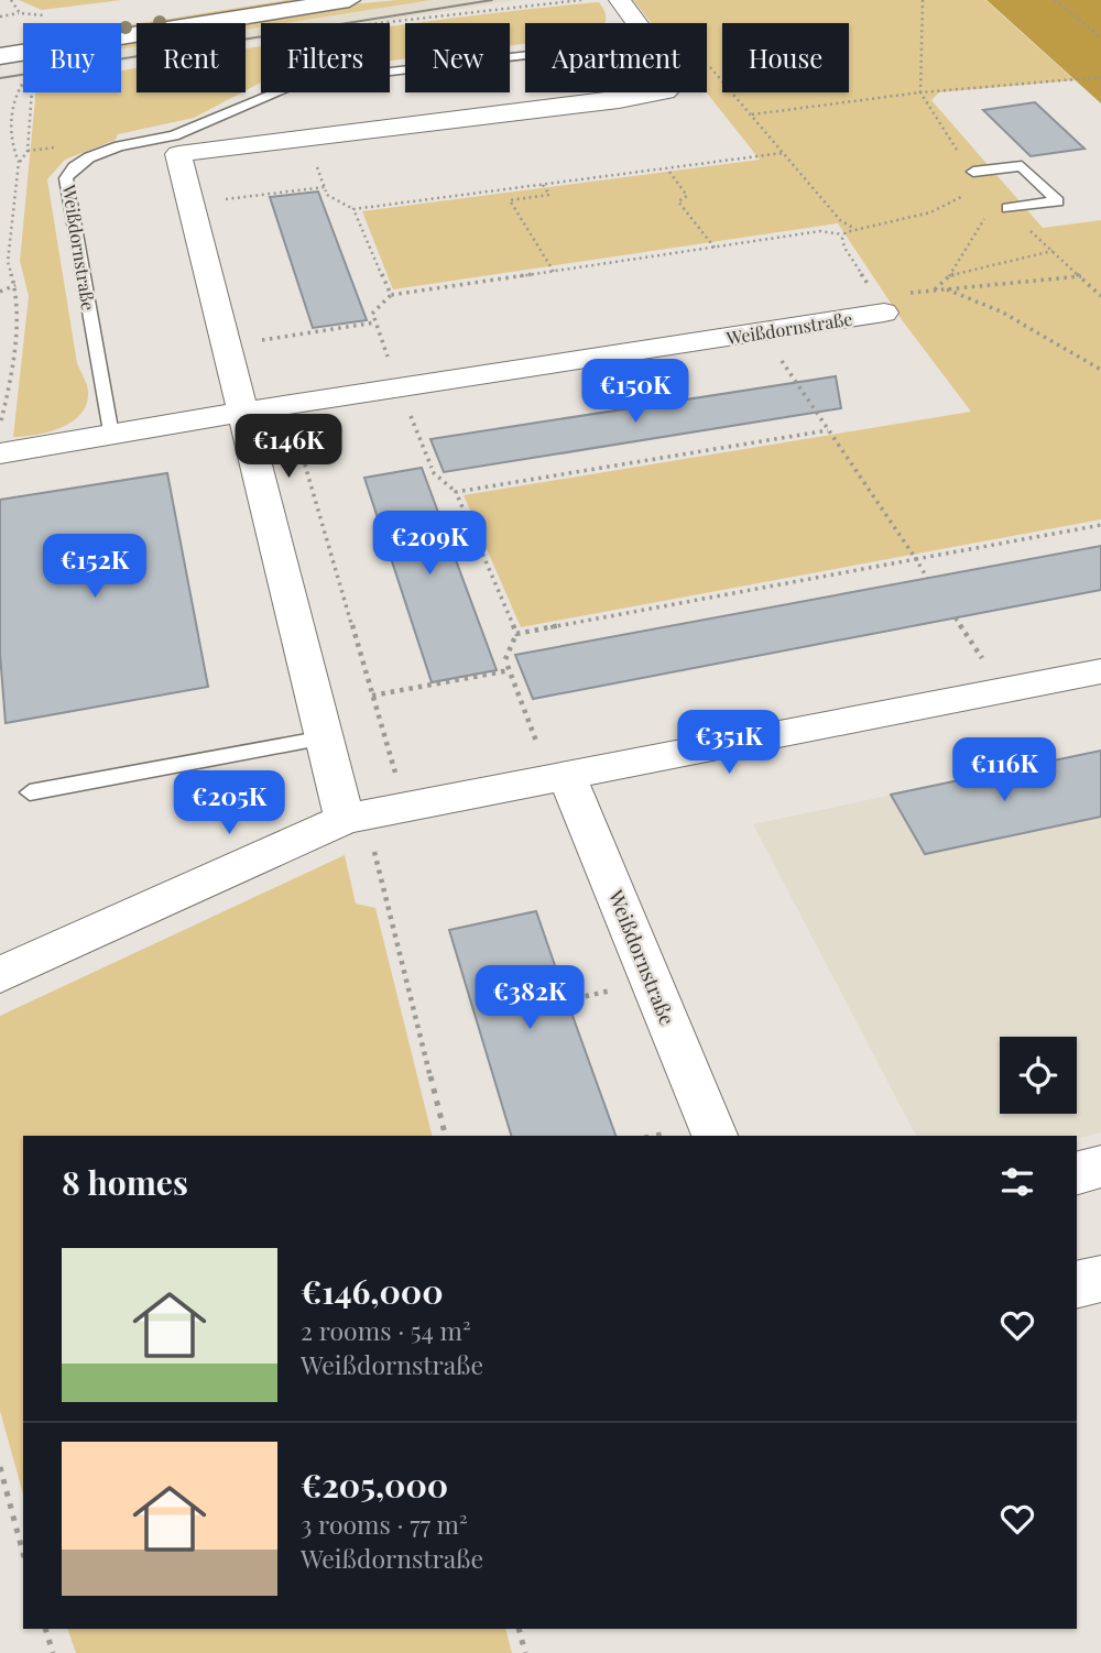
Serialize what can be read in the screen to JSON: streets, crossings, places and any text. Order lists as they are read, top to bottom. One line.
{"streets":{"street":["Weißdornstraße"]},"page":{"chip":["Buy","Rent","Filters","New","Apartment","House"],"price":["€150K","€146K","€209K","€152K","€351K","€116K","€205K","€382K"],"heading":"8 homes","list":[{"name":"€146,000","note":"2 rooms · 54 m² · Weißdornstraße"},{"name":"€205,000","note":"3 rooms · 77 m² · Weißdornstraße"}]}}
